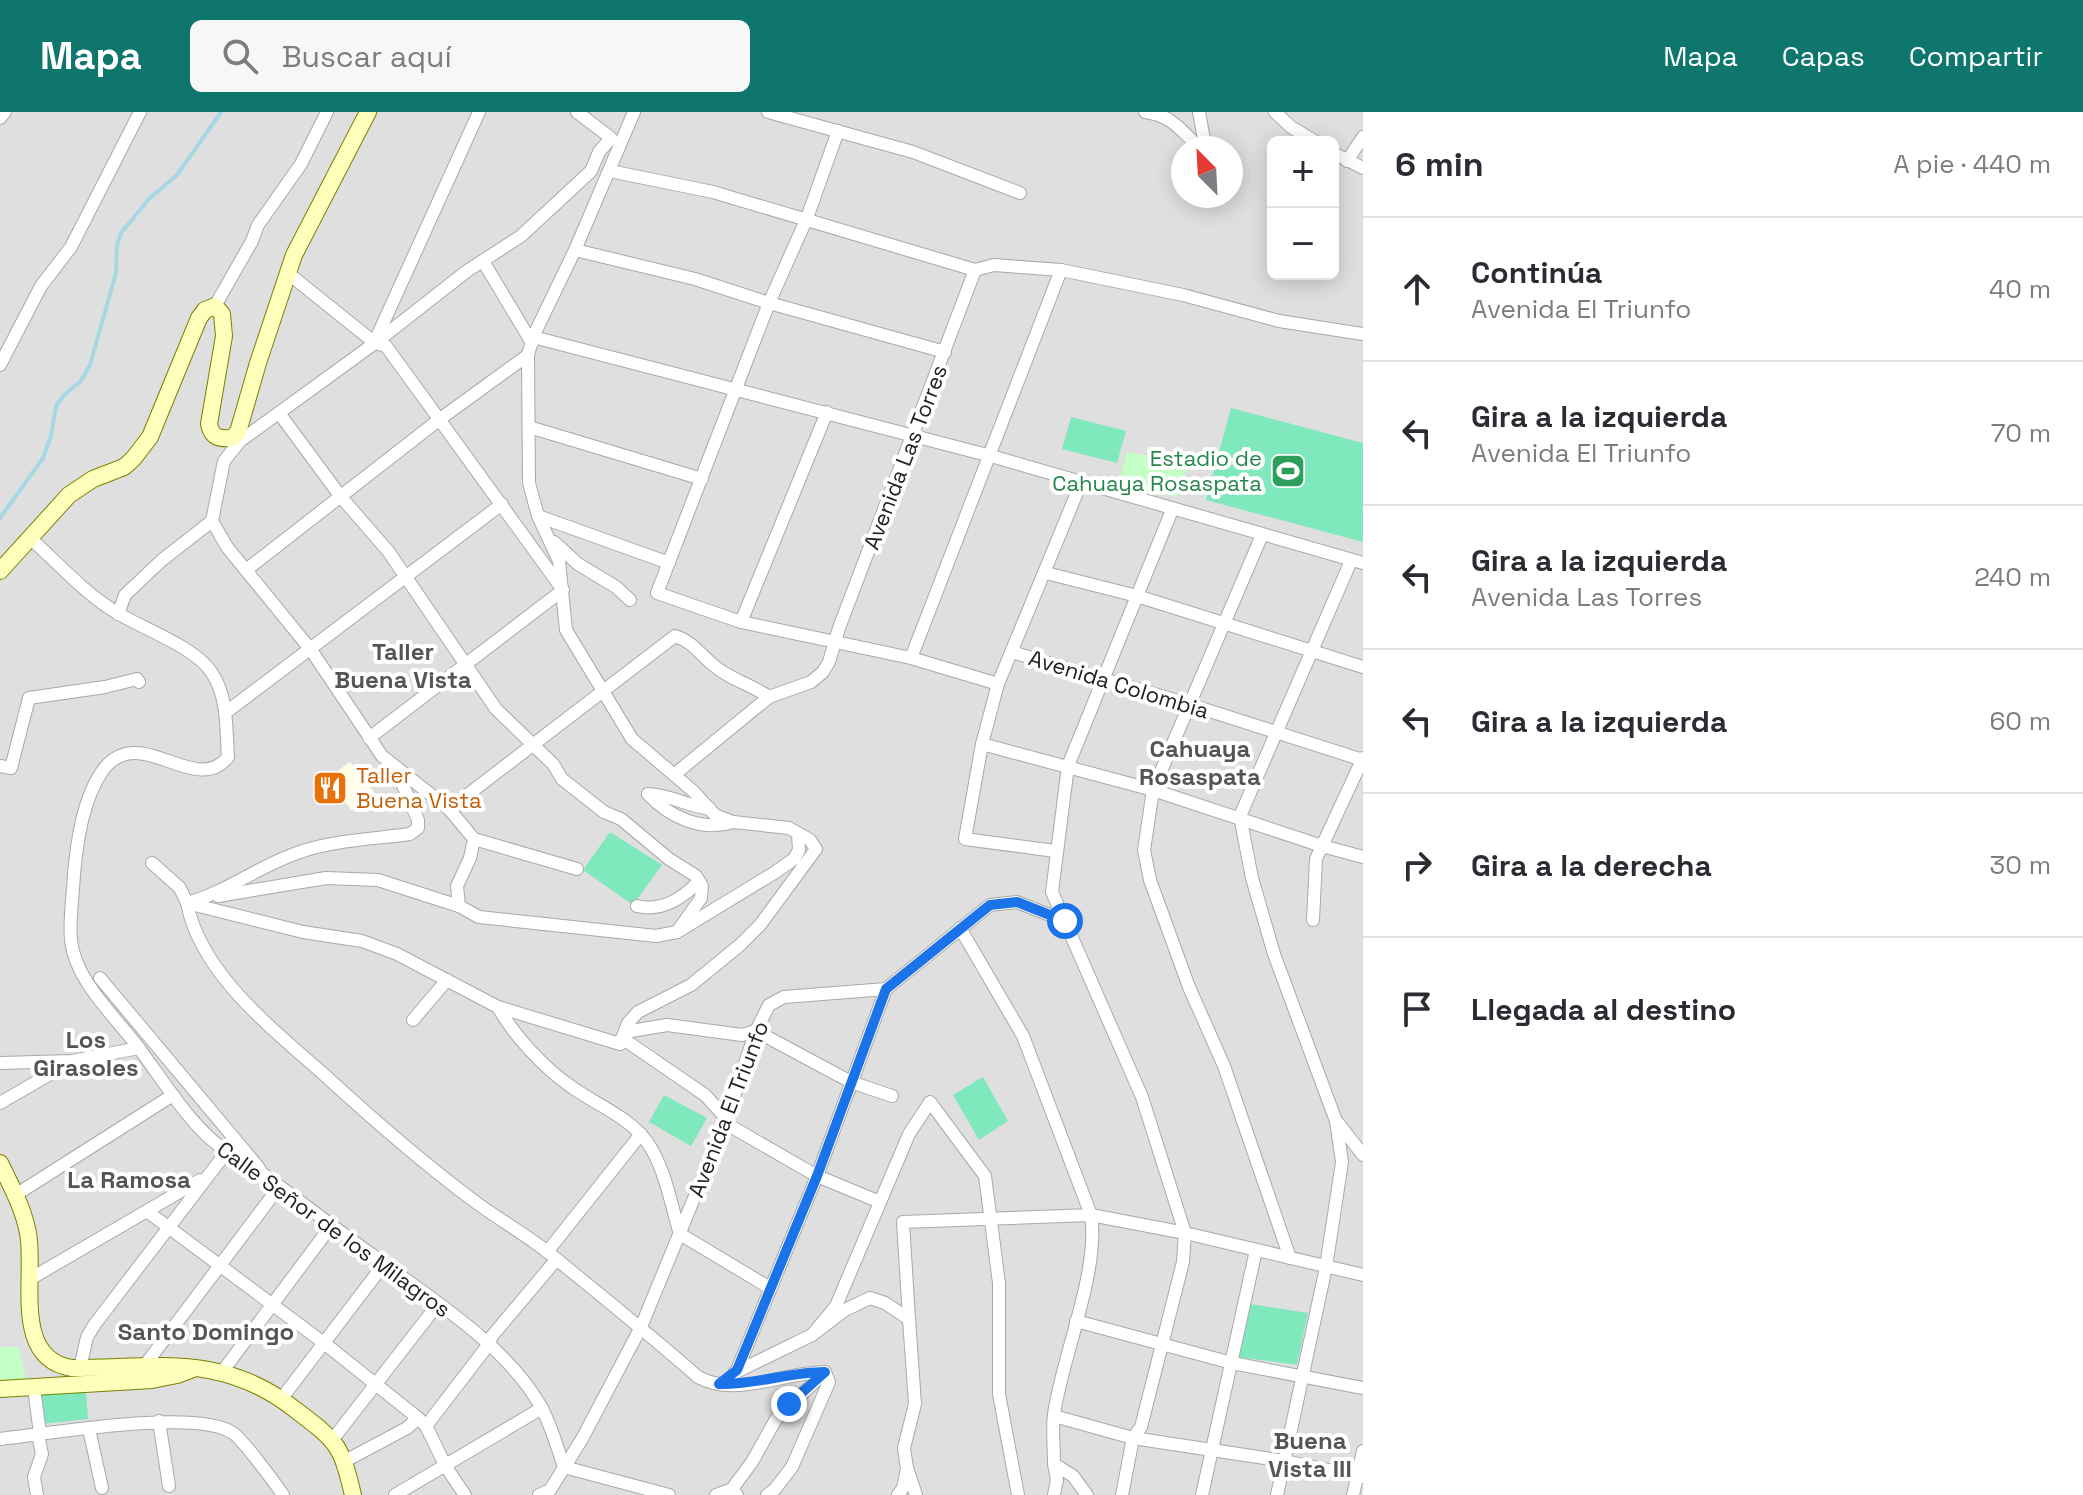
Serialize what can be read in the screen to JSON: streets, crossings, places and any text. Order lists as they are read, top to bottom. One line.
{"streets":{"street":["Avenida Las Torres","Avenida Colombia","Avenida El Triunfo","Calle Señor de los Milagros"]},"crossings":[["Avenida El Triunfo","Calle Señor de los Milagros"]],"districts":["Taller Buena Vista","Cahuaya Rosaspata","Los Girasoles","La Ramosa","Santo Domingo","Buena Vista III"],"places":{"sports":["Estadio de Cahuaya Rosaspata"],"restaurant":["Taller Buena Vista"]},"north":"top left","page":{"header":"Mapa","search":"Buscar aquí","nav":["Mapa","Capas","Compartir"],"heading":["6 min","A pie · 440 m"],"map_buttons":["+","−"],"list":[["Continúa","Avenida El Triunfo","40 m"],["Gira a la izquierda","Avenida El Triunfo","70 m"],["Gira a la izquierda","Avenida Las Torres","240 m"],["Gira a la izquierda","60 m"],["Gira a la derecha","30 m"],"Llegada al destino"]}}
